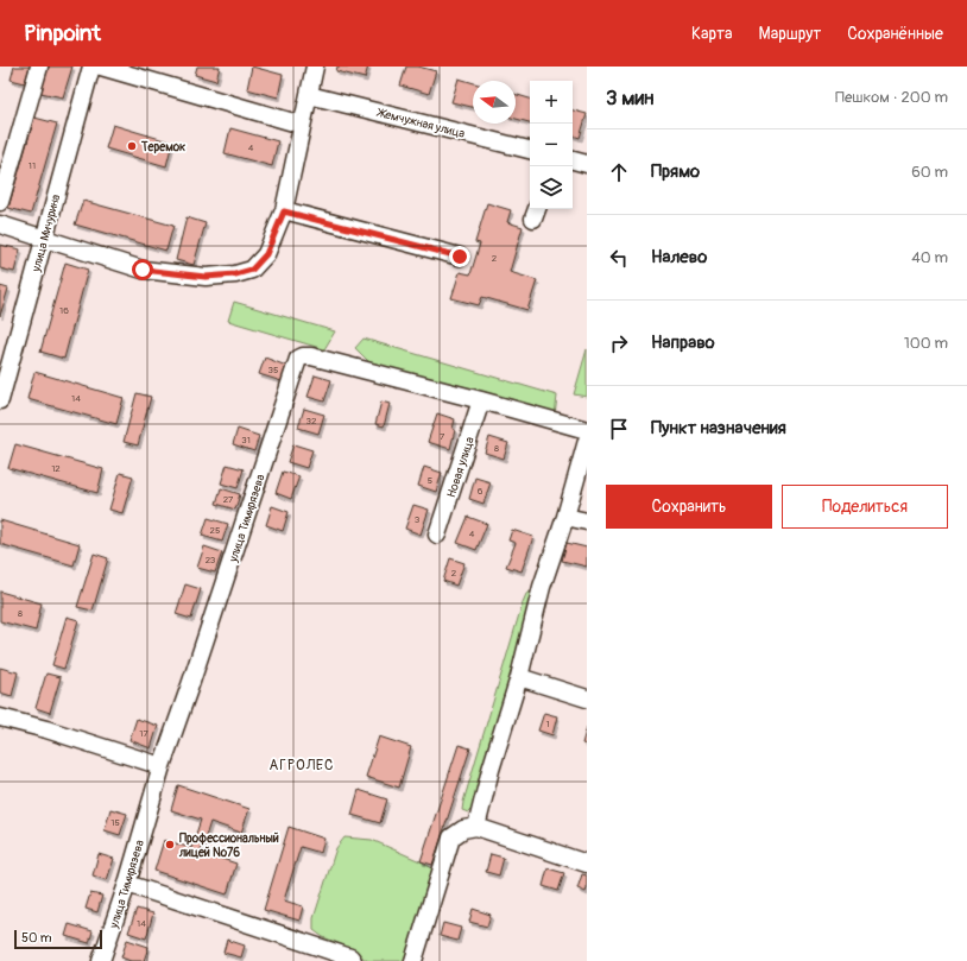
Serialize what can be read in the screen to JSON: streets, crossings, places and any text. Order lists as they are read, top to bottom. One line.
{"streets":{"street":["Жемчужная улица","улица Мичурина","Новая улица","улица Тимирязева"]},"crossings":[["Новая улица","улица Тимирязева"]],"districts":["АГРОЛЕС"],"places":["Теремок","Профессиональный лицей №76"],"house_numbers":["4","11","2","16","35","14","32","7","31","8","12","5","6","27","3","25","4","23","2","8","1","17","15","14"],"scale_bar":"50 m","north":"left","page":{"header":"Pinpoint","nav":["Карта","Маршрут","Сохранённые"],"heading":["3 мин","Пешком · 200 m"],"map_buttons":["+","−"],"list":[["Прямо","60 m"],["Налево","40 m"],["Направо","100 m"],"Пункт назначения"],"buttons":["Сохранить","Поделиться"],"scale":"50 m"}}
